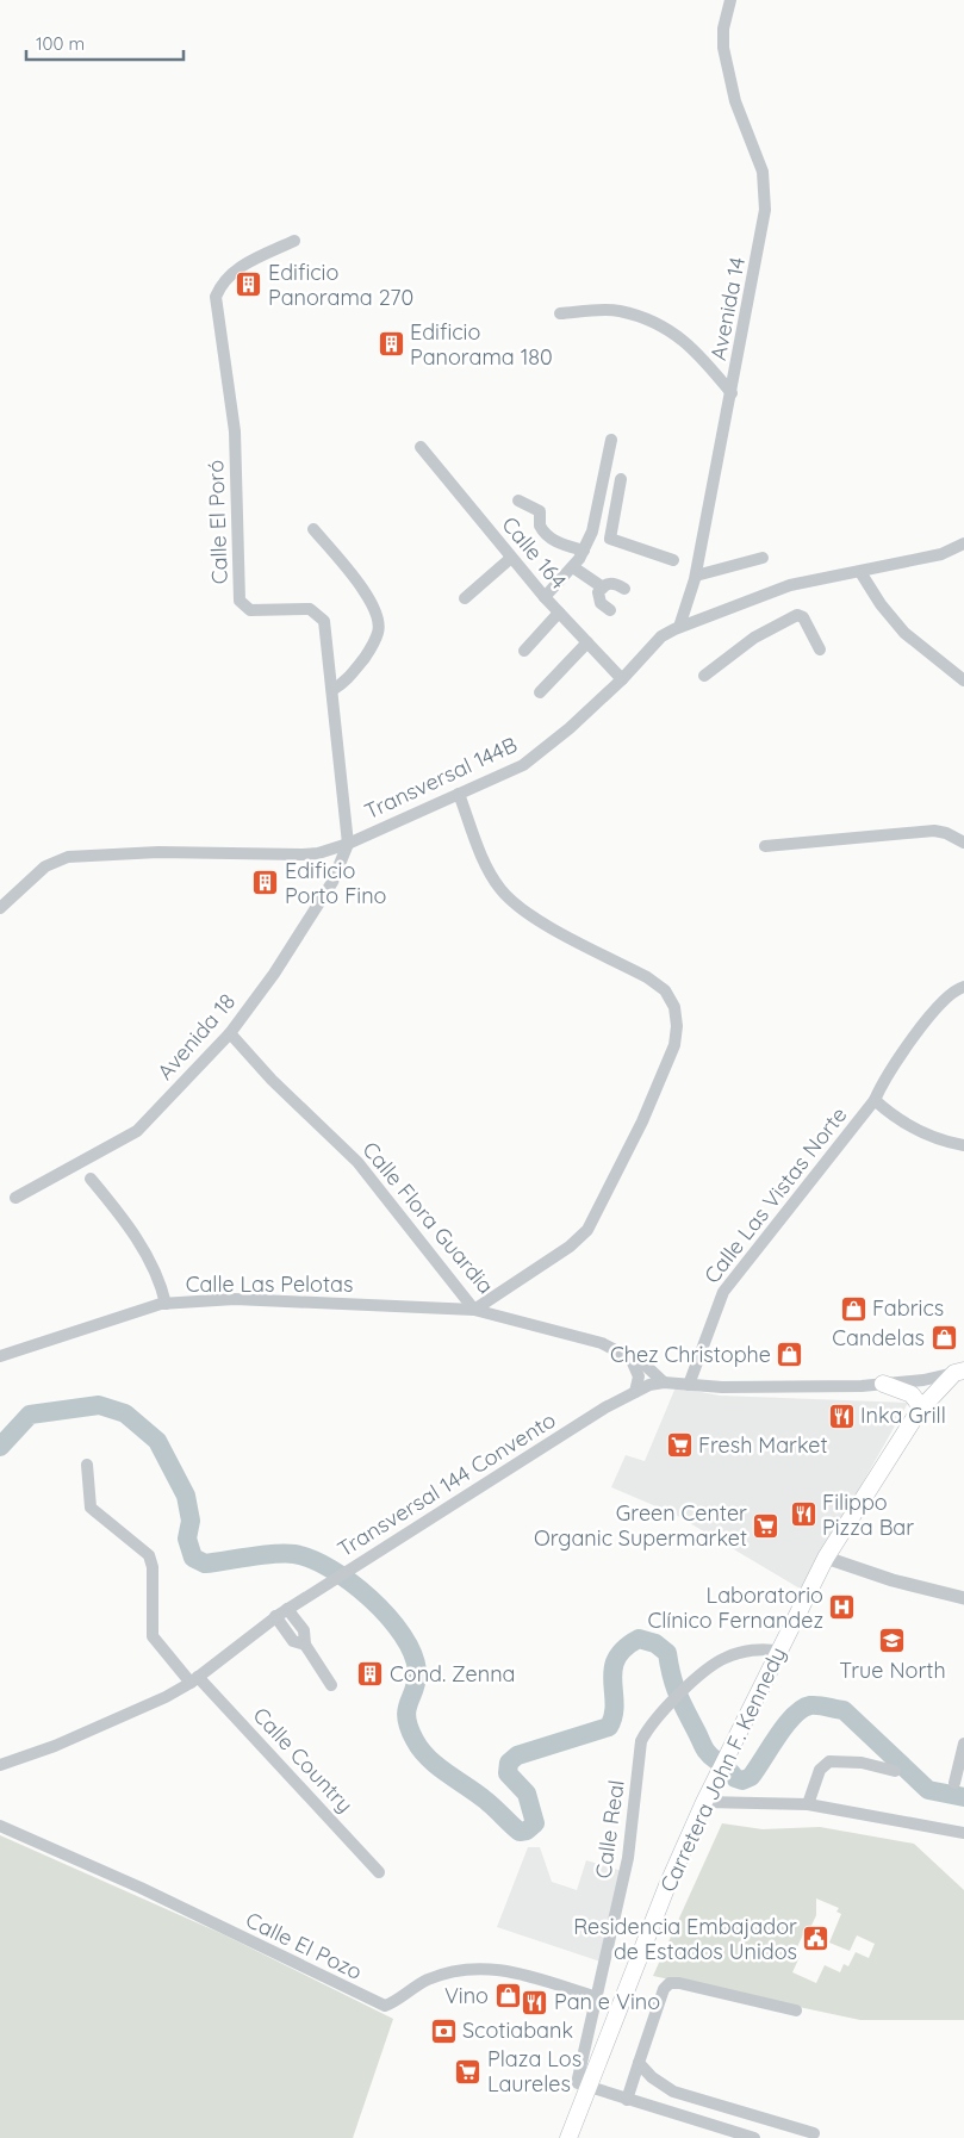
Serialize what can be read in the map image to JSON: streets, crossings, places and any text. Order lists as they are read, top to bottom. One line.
{"streets":{"main road":["Carretera John F. Kennedy"],"street":["Avenida 14","Calle El Poró","Calle 164","Transversal 144B","Avenida 18","Calle Las Vistas Norte","Calle Flora Guardia","Calle Las Pelotas","Transversal 144 Convento","Calle Country","Calle Real","Calle El Pozo"]},"crossings":[["Avenida 14","Transversal 144B"],["Calle El Poró","Transversal 144B"],["Calle El Poró","Avenida 18"],["Calle 164","Transversal 144B"],["Transversal 144B","Avenida 18"],["Avenida 18","Calle Flora Guardia"],["Calle Las Vistas Norte","Transversal 144 Convento"],["Calle Flora Guardia","Calle Las Pelotas"],["Calle Flora Guardia","Transversal 144 Convento"],["Transversal 144 Convento","Calle Country"],["Transversal 144 Convento","Carretera John F. Kennedy"],["Carretera John F. Kennedy","Calle Real"],["Calle Real","Calle El Pozo"]],"places":{"building":["Edificio Panorama 270","Edificio Panorama 180","Edificio Porto Fino","Cond. Zenna"],"shop":["Fabrics","Candelas","Chez Christophe","Vino"],"restaurant":["Inka Grill","Filippo Pizza Bar","Pan e Vino"],"supermarket":["Fresh Market","Green Center Organic Supermarket","Plaza Los Laureles"],"hospital":["Laboratorio Clínico Fernandez"],"school or university":["True North"],"public building":["Residencia Embajador de Estados Unidos"],"bank":["Scotiabank"]},"scale_bar":"100 m"}
